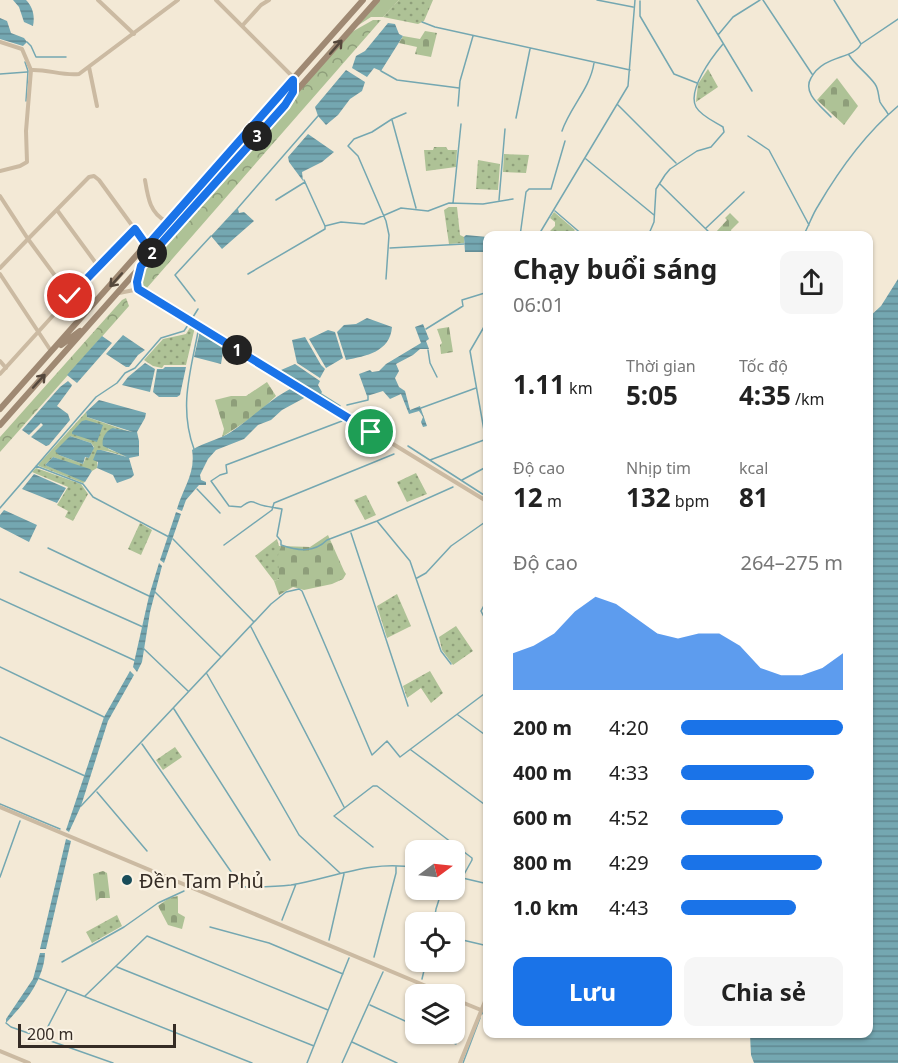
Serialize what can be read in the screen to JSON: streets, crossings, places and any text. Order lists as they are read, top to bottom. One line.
{"places":["Đền Tam Phủ"],"scale_bar":"200 m","north":"right","page":{"pins":["3","2","1"],"heading":["Chạy buổi sáng","06:01"],"stats":[["1.11 km"],["Thời gian","5:05"],["Tốc độ","4:35 /km"],["Độ cao","12 m"],["Nhịp tim","132 bpm"],["kcal","81"]],"chart":["Độ cao","264–275 m"],"list":[{"name":"200 m","note":"4:20"},{"name":"400 m","note":"4:33"},{"name":"600 m","note":"4:52"},{"name":"800 m","note":"4:29"},{"name":"1.0 km","note":"4:43"}],"buttons":["Lưu","Chia sẻ"],"scale":"200 m"}}
